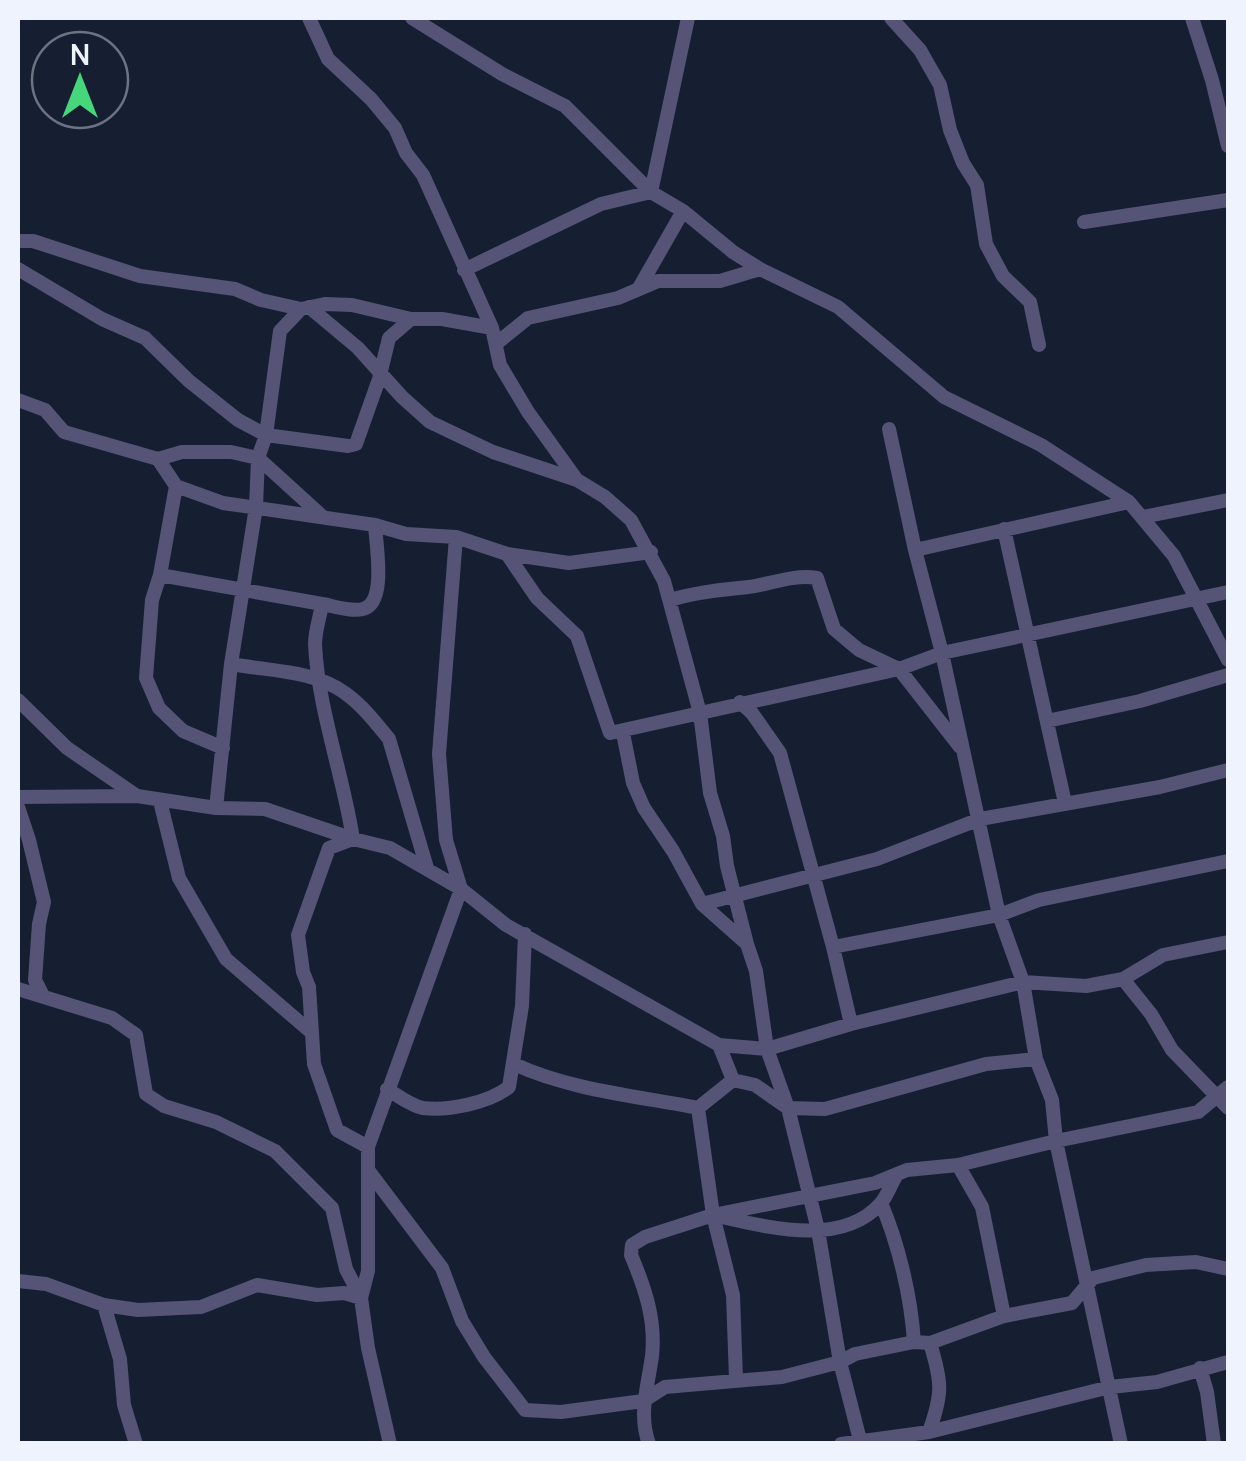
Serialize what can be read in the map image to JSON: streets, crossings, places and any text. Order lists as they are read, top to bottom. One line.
{"north":"top"}
